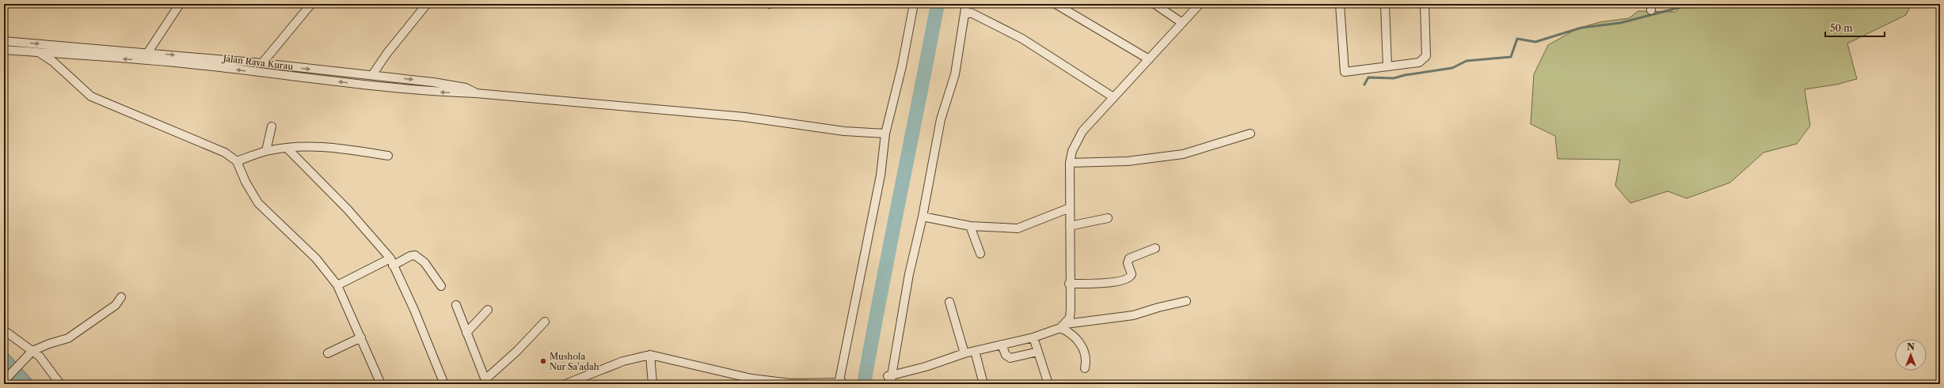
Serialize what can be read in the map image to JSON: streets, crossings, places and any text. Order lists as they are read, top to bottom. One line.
{"streets":{"street":["Jalan Raya Kurau"]},"places":["Mushola Nur Sa'adah"],"scale_bar":"50 m","north":"top"}
